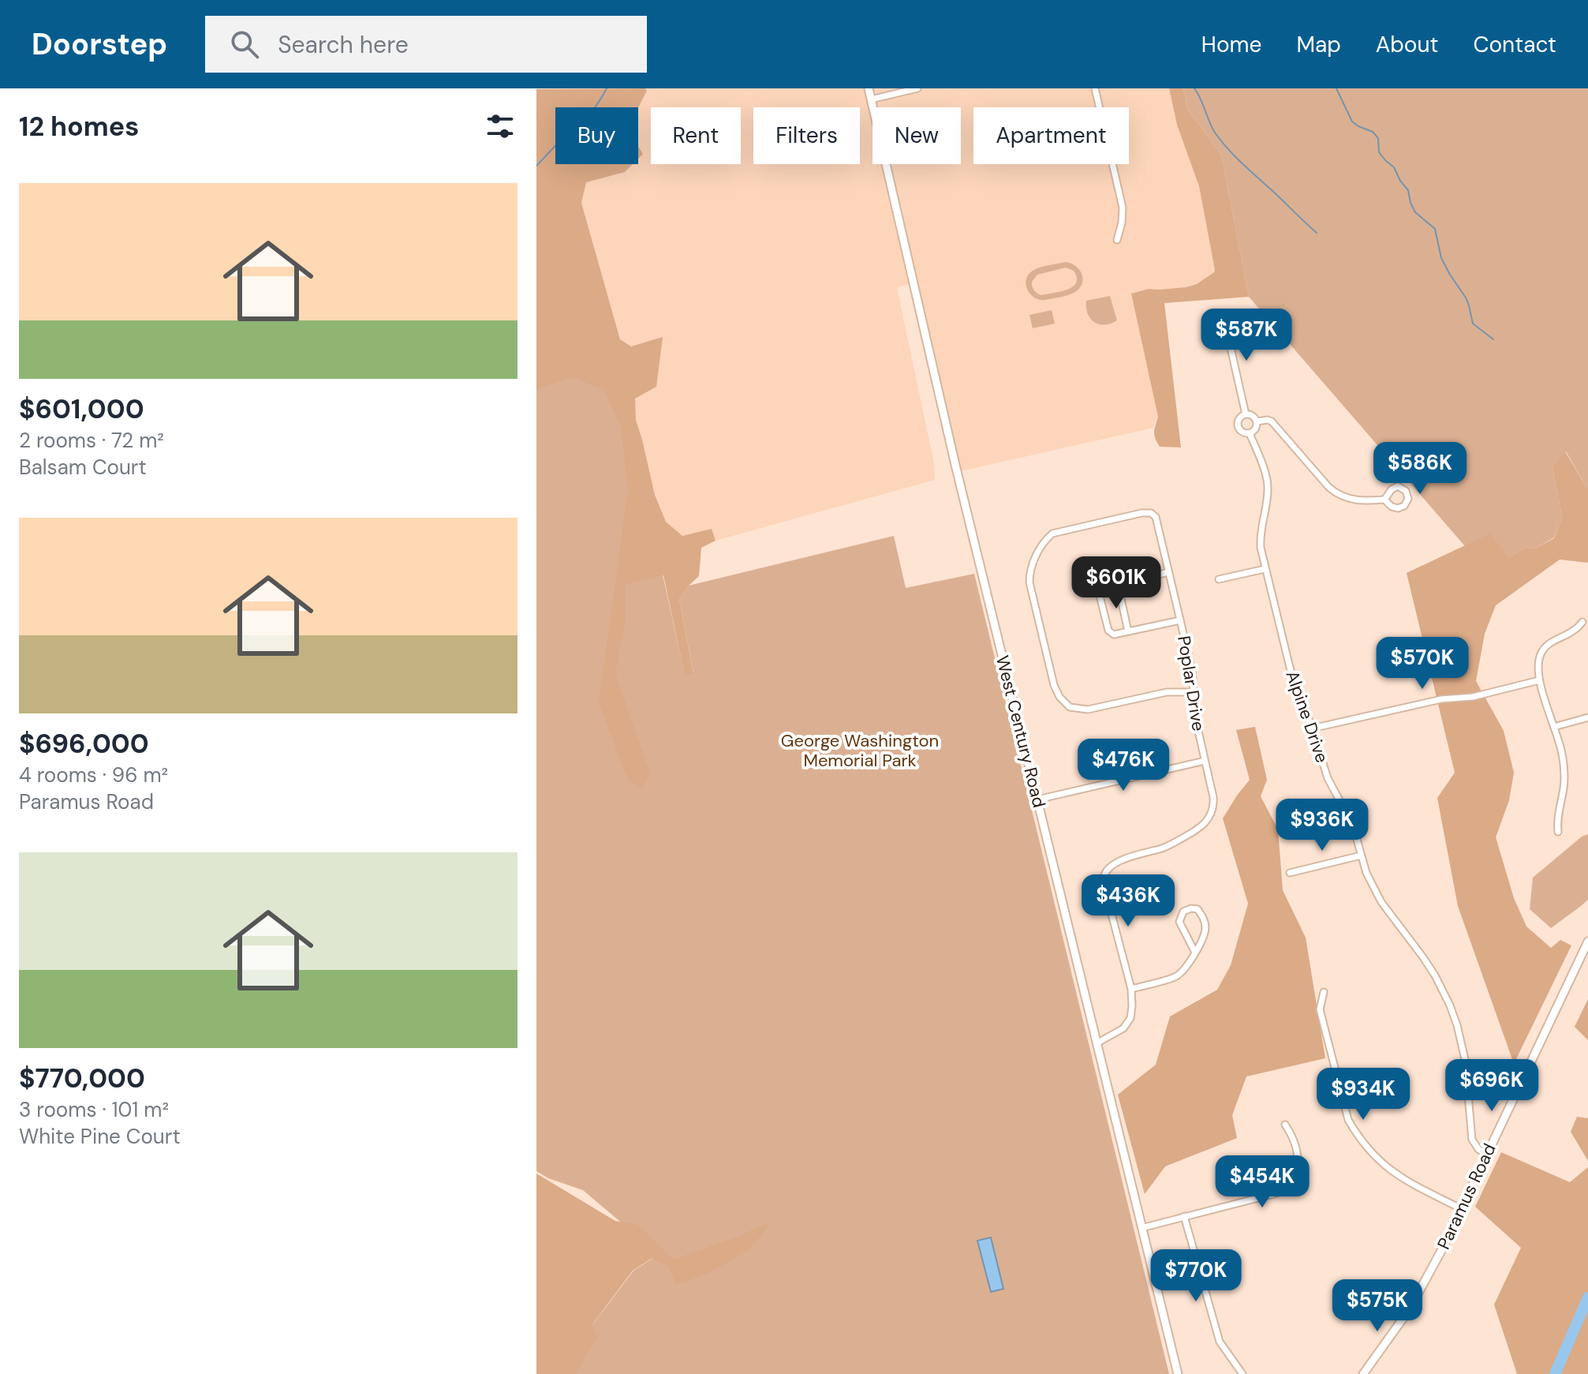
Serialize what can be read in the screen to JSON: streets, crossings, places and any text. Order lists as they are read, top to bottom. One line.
{"streets":{"main road":["West Century Road","Paramus Road"],"street":["Poplar Drive","Alpine Drive"]},"crossings":[["Alpine Drive","Paramus Road"]],"parks":["George Washington Memorial Park"],"page":{"header":"Doorstep","search":"Search here","nav":["Home","Map","About","Contact"],"heading":"12 homes","chip":["Buy","Rent","Filters","New","Apartment"],"list":[{"name":"$601,000","note":"2 rooms · 72 m² · Balsam Court"},{"name":"$696,000","note":"4 rooms · 96 m² · Paramus Road"},{"name":"$770,000","note":"3 rooms · 101 m² · White Pine Court"}],"price":["$587K","$586K","$601K","$570K","$476K","$936K","$436K","$696K","$934K","$454K","$770K","$575K"]}}
